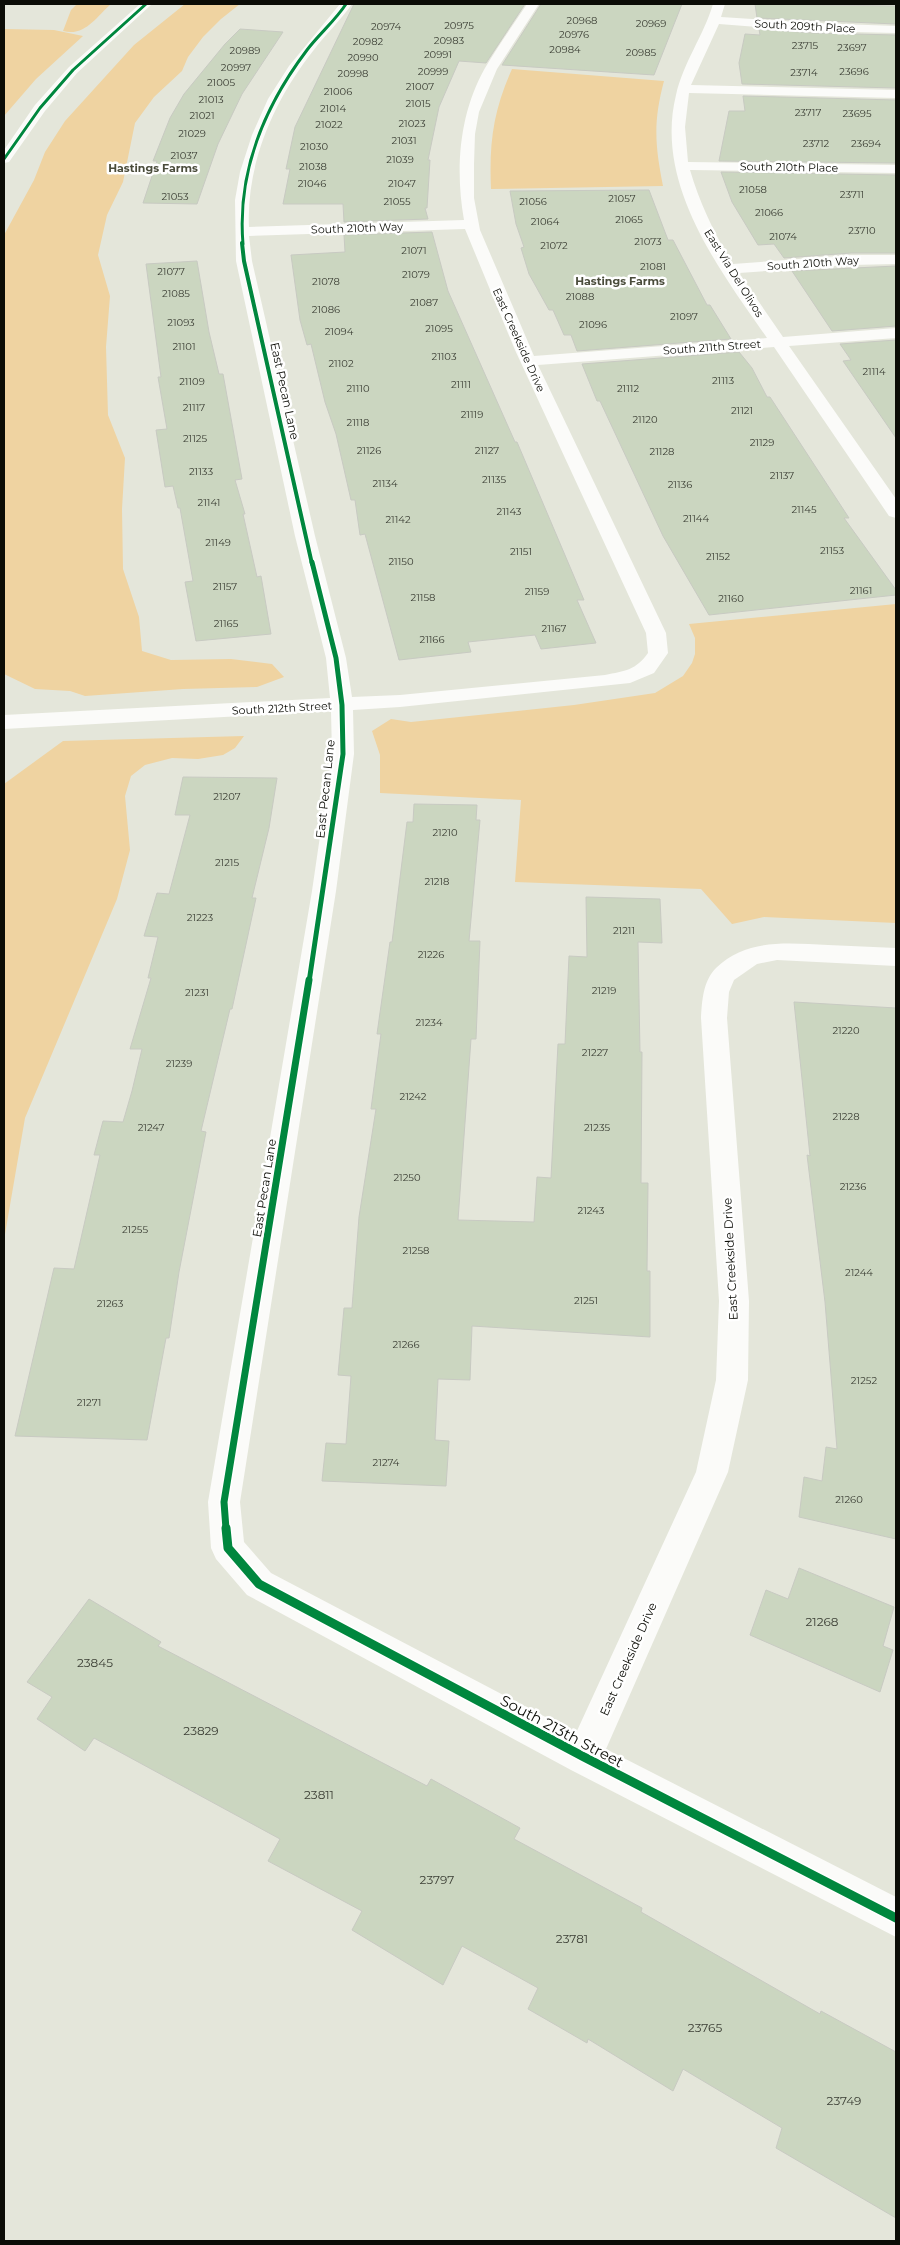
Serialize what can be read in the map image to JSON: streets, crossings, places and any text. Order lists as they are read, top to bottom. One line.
{"streets":{"street":["South 209th Place","South 210th Place","South 210th Way","East Via Del Olivos","East Creekside Drive","South 211th Street","East Pecan Lane","South 212th Street","South 213th Street"]},"crossings":[["South 209th Place","East Via Del Olivos"],["South 210th Place","East Via Del Olivos"],["South 210th Way","East Via Del Olivos"],["South 210th Way","East Creekside Drive"],["South 210th Way","East Pecan Lane"],["East Via Del Olivos","South 211th Street"],["East Creekside Drive","South 211th Street"],["East Creekside Drive","South 212th Street"],["East Creekside Drive","South 213th Street"],["East Pecan Lane","South 212th Street"],["East Pecan Lane","South 213th Street"]],"districts":["Hastings Farms","Hastings Farms"],"house_numbers":["20968","20969","20975","20974","20976","20983","20982","23715","23697","20984","20989","20985","20991","20990","20997","20999","23696","23714","20998","21005","21007","21006","21013","21015","21014","23717","23695","21021","21023","21022","21029","21031","23712","23694","21030","21037","21039","21038","21046","21047","21058","23711","21053","21057","21055","21056","21066","21065","21064","23710","21074","21073","21072","21071","21081","21077","21079","21078","21085","21088","21087","21086","21097","21093","21096","21095","21094","21101","21103","21102","21114","21113","21109","21111","21110","21112","21117","21121","21119","21120","21118","21125","21129","21126","21127","21128","21133","21137","21135","21134","21136","21141","21145","21143","21144","21142","21149","21153","21151","21152","21150","21157","21161","21159","21158","21160","21165","21167","21166","21207","21210","21215","21218","21223","21211","21226","21219","21231","21234","21220","21227","21239","21242","21228","21247","21235","21250","21236","21243","21255","21258","21244","21251","21263","21266","21252","21271","21274","21260","21268","23845","23829","23811","23797","23781","23765","23749"]}
